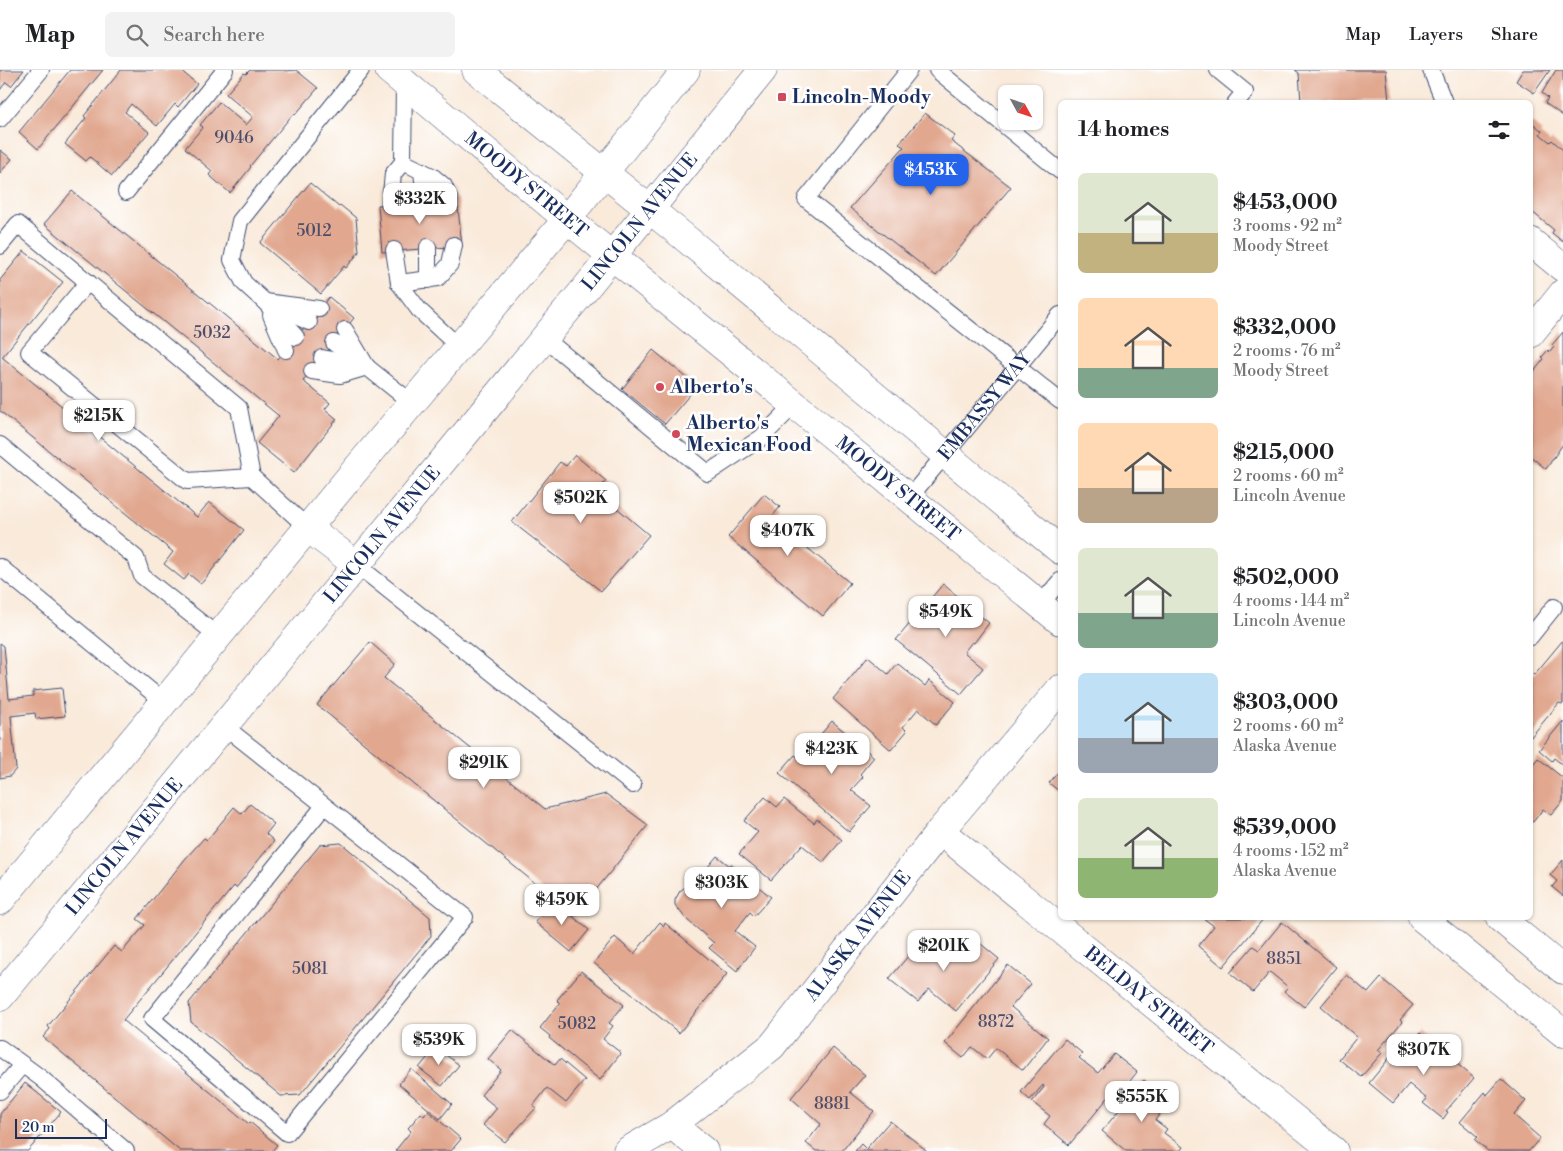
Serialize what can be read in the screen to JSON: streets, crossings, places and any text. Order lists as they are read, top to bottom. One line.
{"streets":{"main road":["MOODY STREET","LINCOLN AVENUE","ALASKA AVENUE","BELDAY STREET"],"lane":["EMBASSY WAY"]},"crossings":[["MOODY STREET","LINCOLN AVENUE"],["MOODY STREET","EMBASSY WAY"],["ALASKA AVENUE","BELDAY STREET"]],"places":{"transit":["Lincoln-Moody"],"other":["Alberto's","Alberto's Mexican Food"]},"house_numbers":["9046","5012","5032","8851","5081","8872","5082","8881"],"scale_bar":"20 m","north":"bottom right","page":{"header":"Map","search":"Search here","nav":["Map","Layers","Share"],"heading":"14 homes","price":["$453K","$332K","$215K","$502K","$407K","$549K","$423K","$291K","$303K","$459K","$201K","$539K","$307K","$555K"],"list":[{"name":"$453,000","note":"3 rooms · 92 m² · Moody Street"},{"name":"$332,000","note":"2 rooms · 76 m² · Moody Street"},{"name":"$215,000","note":"2 rooms · 60 m² · Lincoln Avenue"},{"name":"$502,000","note":"4 rooms · 144 m² · Lincoln Avenue"},{"name":"$303,000","note":"2 rooms · 60 m² · Alaska Avenue"},{"name":"$539,000","note":"4 rooms · 152 m² · Alaska Avenue"}],"scale":"20 m"}}
